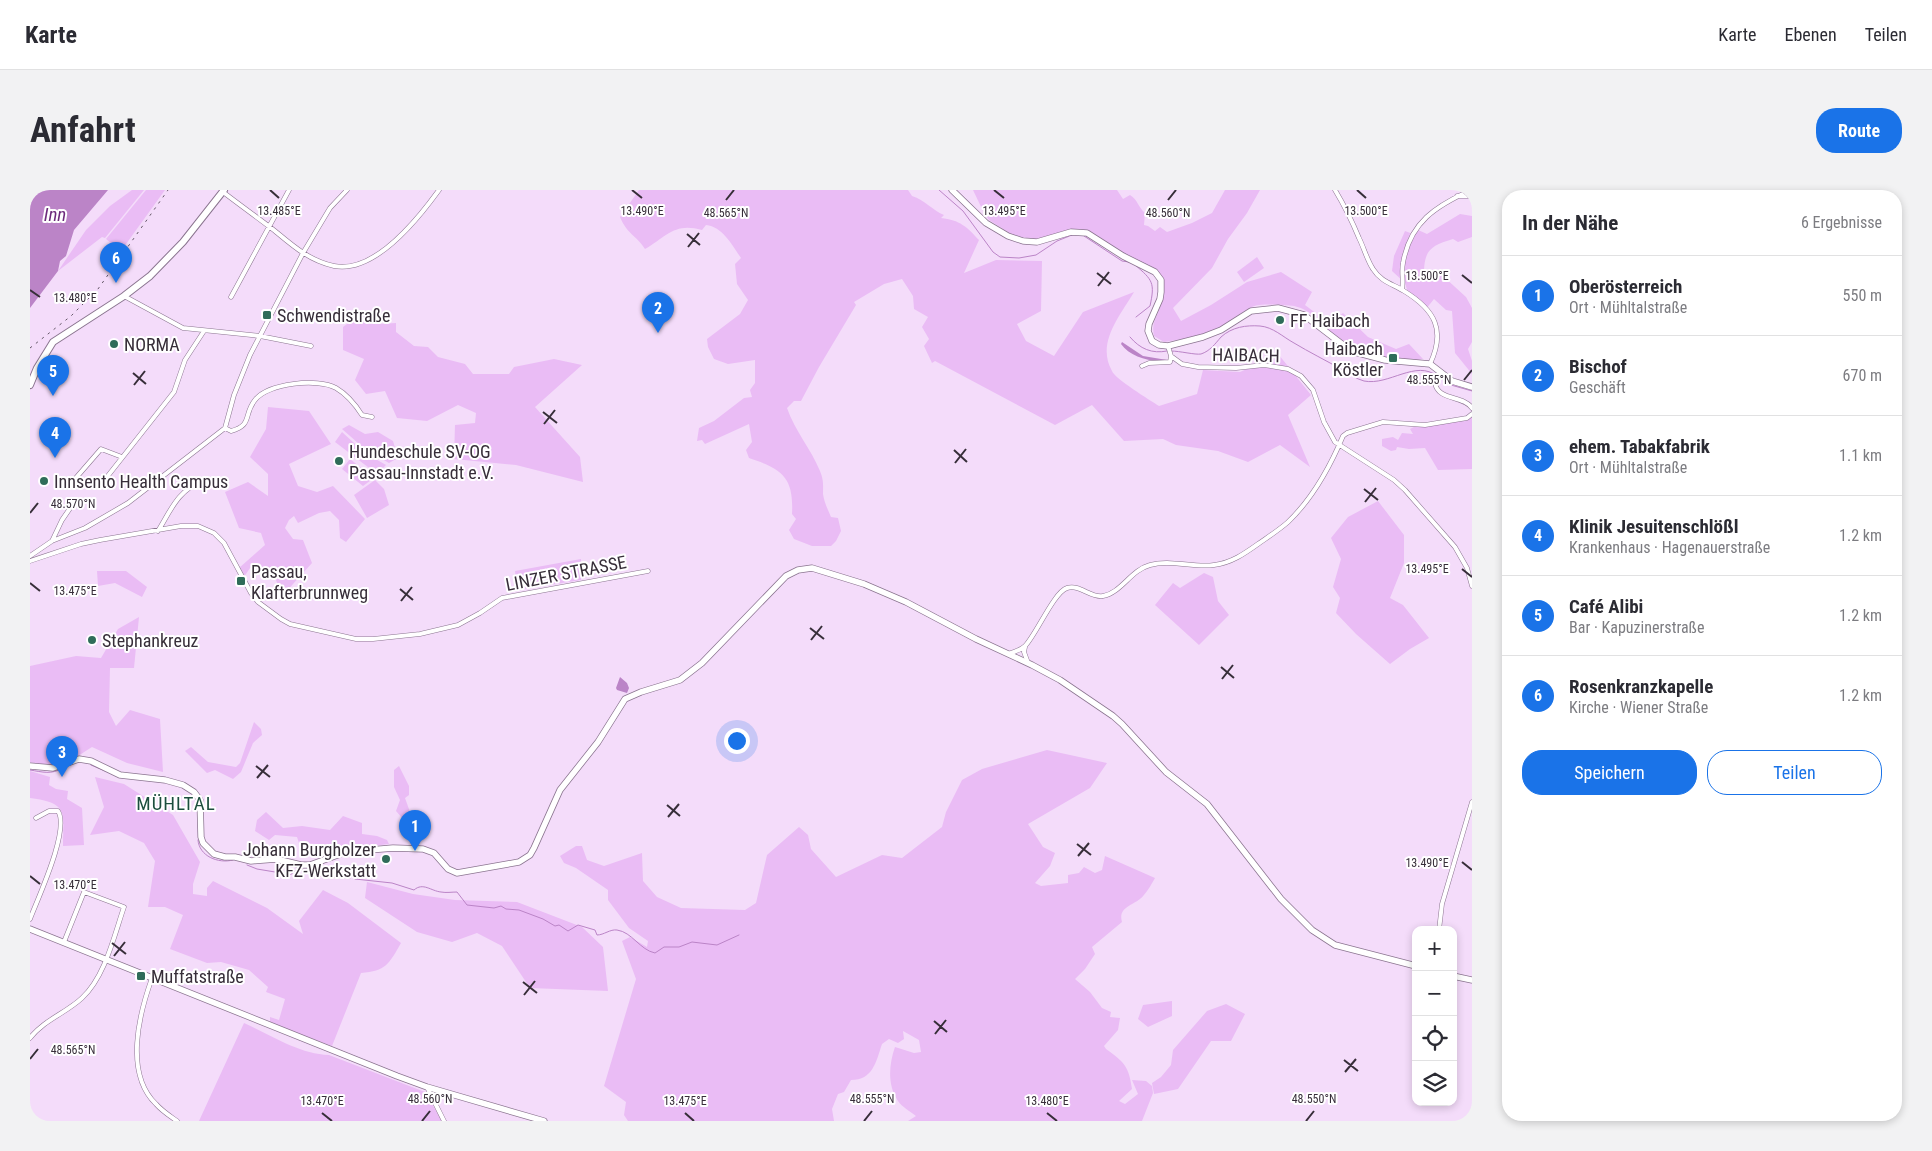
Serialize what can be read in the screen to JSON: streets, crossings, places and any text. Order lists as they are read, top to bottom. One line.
{"streets":{"street":["HAIBACH","LINZER STRASSE"]},"districts":["MÜHLTAL"],"water":["Inn"],"places":{"transit":["Schwendistraße","Haibach Köstler","Passau, Klafterbrunnweg","Muffatstraße"],"other":["FF Haibach","NORMA","Hundeschule SV-OG Passau-Innstadt e.V.","Innsento Health Campus","Stephankreuz","Johann Burgholzer KFZ-Werkstatt"]},"page":{"header":"Karte","nav":["Karte","Ebenen","Teilen"],"buttons":["Route",["Speichern","Teilen"]],"title":"Anfahrt","heading":["In der Nähe","6 Ergebnisse"],"pins":["6","2","5","4","3","1"],"list":[{"mark":"1","name":"Oberösterreich","note":"Ort · Mühltalstraße","value":"550 m"},{"mark":"2","name":"Bischof","note":"Geschäft","value":"670 m"},{"mark":"3","name":"ehem. Tabakfabrik","note":"Ort · Mühltalstraße","value":"1.1 km"},{"mark":"4","name":"Klinik Jesuitenschlößl","note":"Krankenhaus · Hagenauerstraße","value":"1.2 km"},{"mark":"5","name":"Café Alibi","note":"Bar · Kapuzinerstraße","value":"1.2 km"},{"mark":"6","name":"Rosenkranzkapelle","note":"Kirche · Wiener Straße","value":"1.2 km"}],"map_buttons":["+","−"]},"coordinates":["13.485°E","13.490°E","13.495°E","13.500°E","48.565°N","48.560°N","13.480°E","48.555°N","48.570°N","13.475°E","13.470°E","48.550°N"]}
